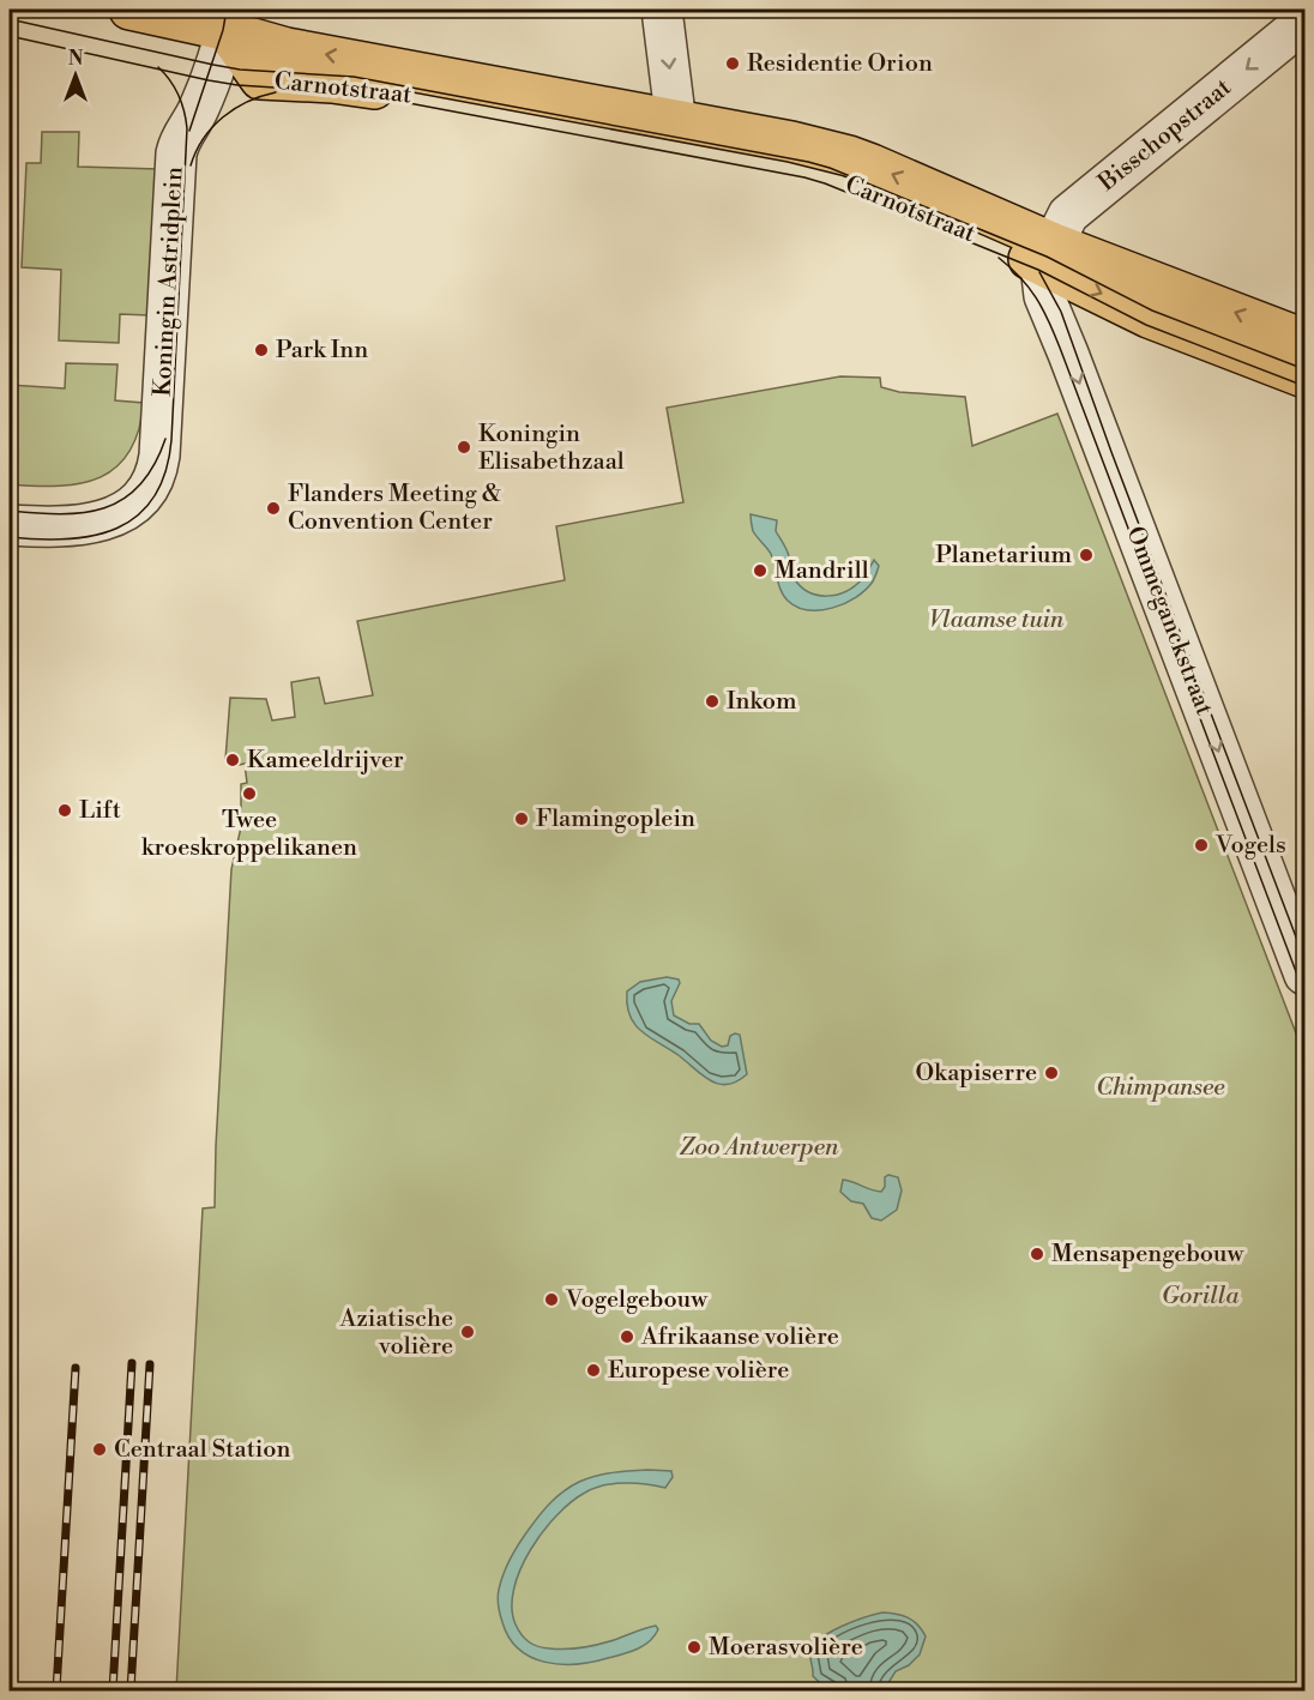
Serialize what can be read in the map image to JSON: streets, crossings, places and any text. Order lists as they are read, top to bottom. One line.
{"streets":{"main road":["Carnotstraat"],"street":["Bisschopstraat","Koningin Astridplein","Ommeganckstraat"]},"crossings":[["Carnotstraat","Bisschopstraat"],["Carnotstraat","Koningin Astridplein"],["Carnotstraat","Ommeganckstraat"],["Bisschopstraat","Ommeganckstraat"]],"one_way":["Bisschopstraat","Ommeganckstraat"],"parks":["Vlaamse tuin","Chimpansee","Zoo Antwerpen","Gorilla"],"places":["Residentie Orion","Park Inn","Koningin Elisabethzaal","Flanders Meeting & Convention Center","Planetarium","Mandrill","Inkom","Kameeldrijver","Twee kroeskroppelikanen","Lift","Flamingoplein","Vogels","Okapiserre","Mensapengebouw","Vogelgebouw","Aziatische volière","Afrikaanse volière","Europese volière","Centraal Station","Moerasvolière"],"north":"top"}
